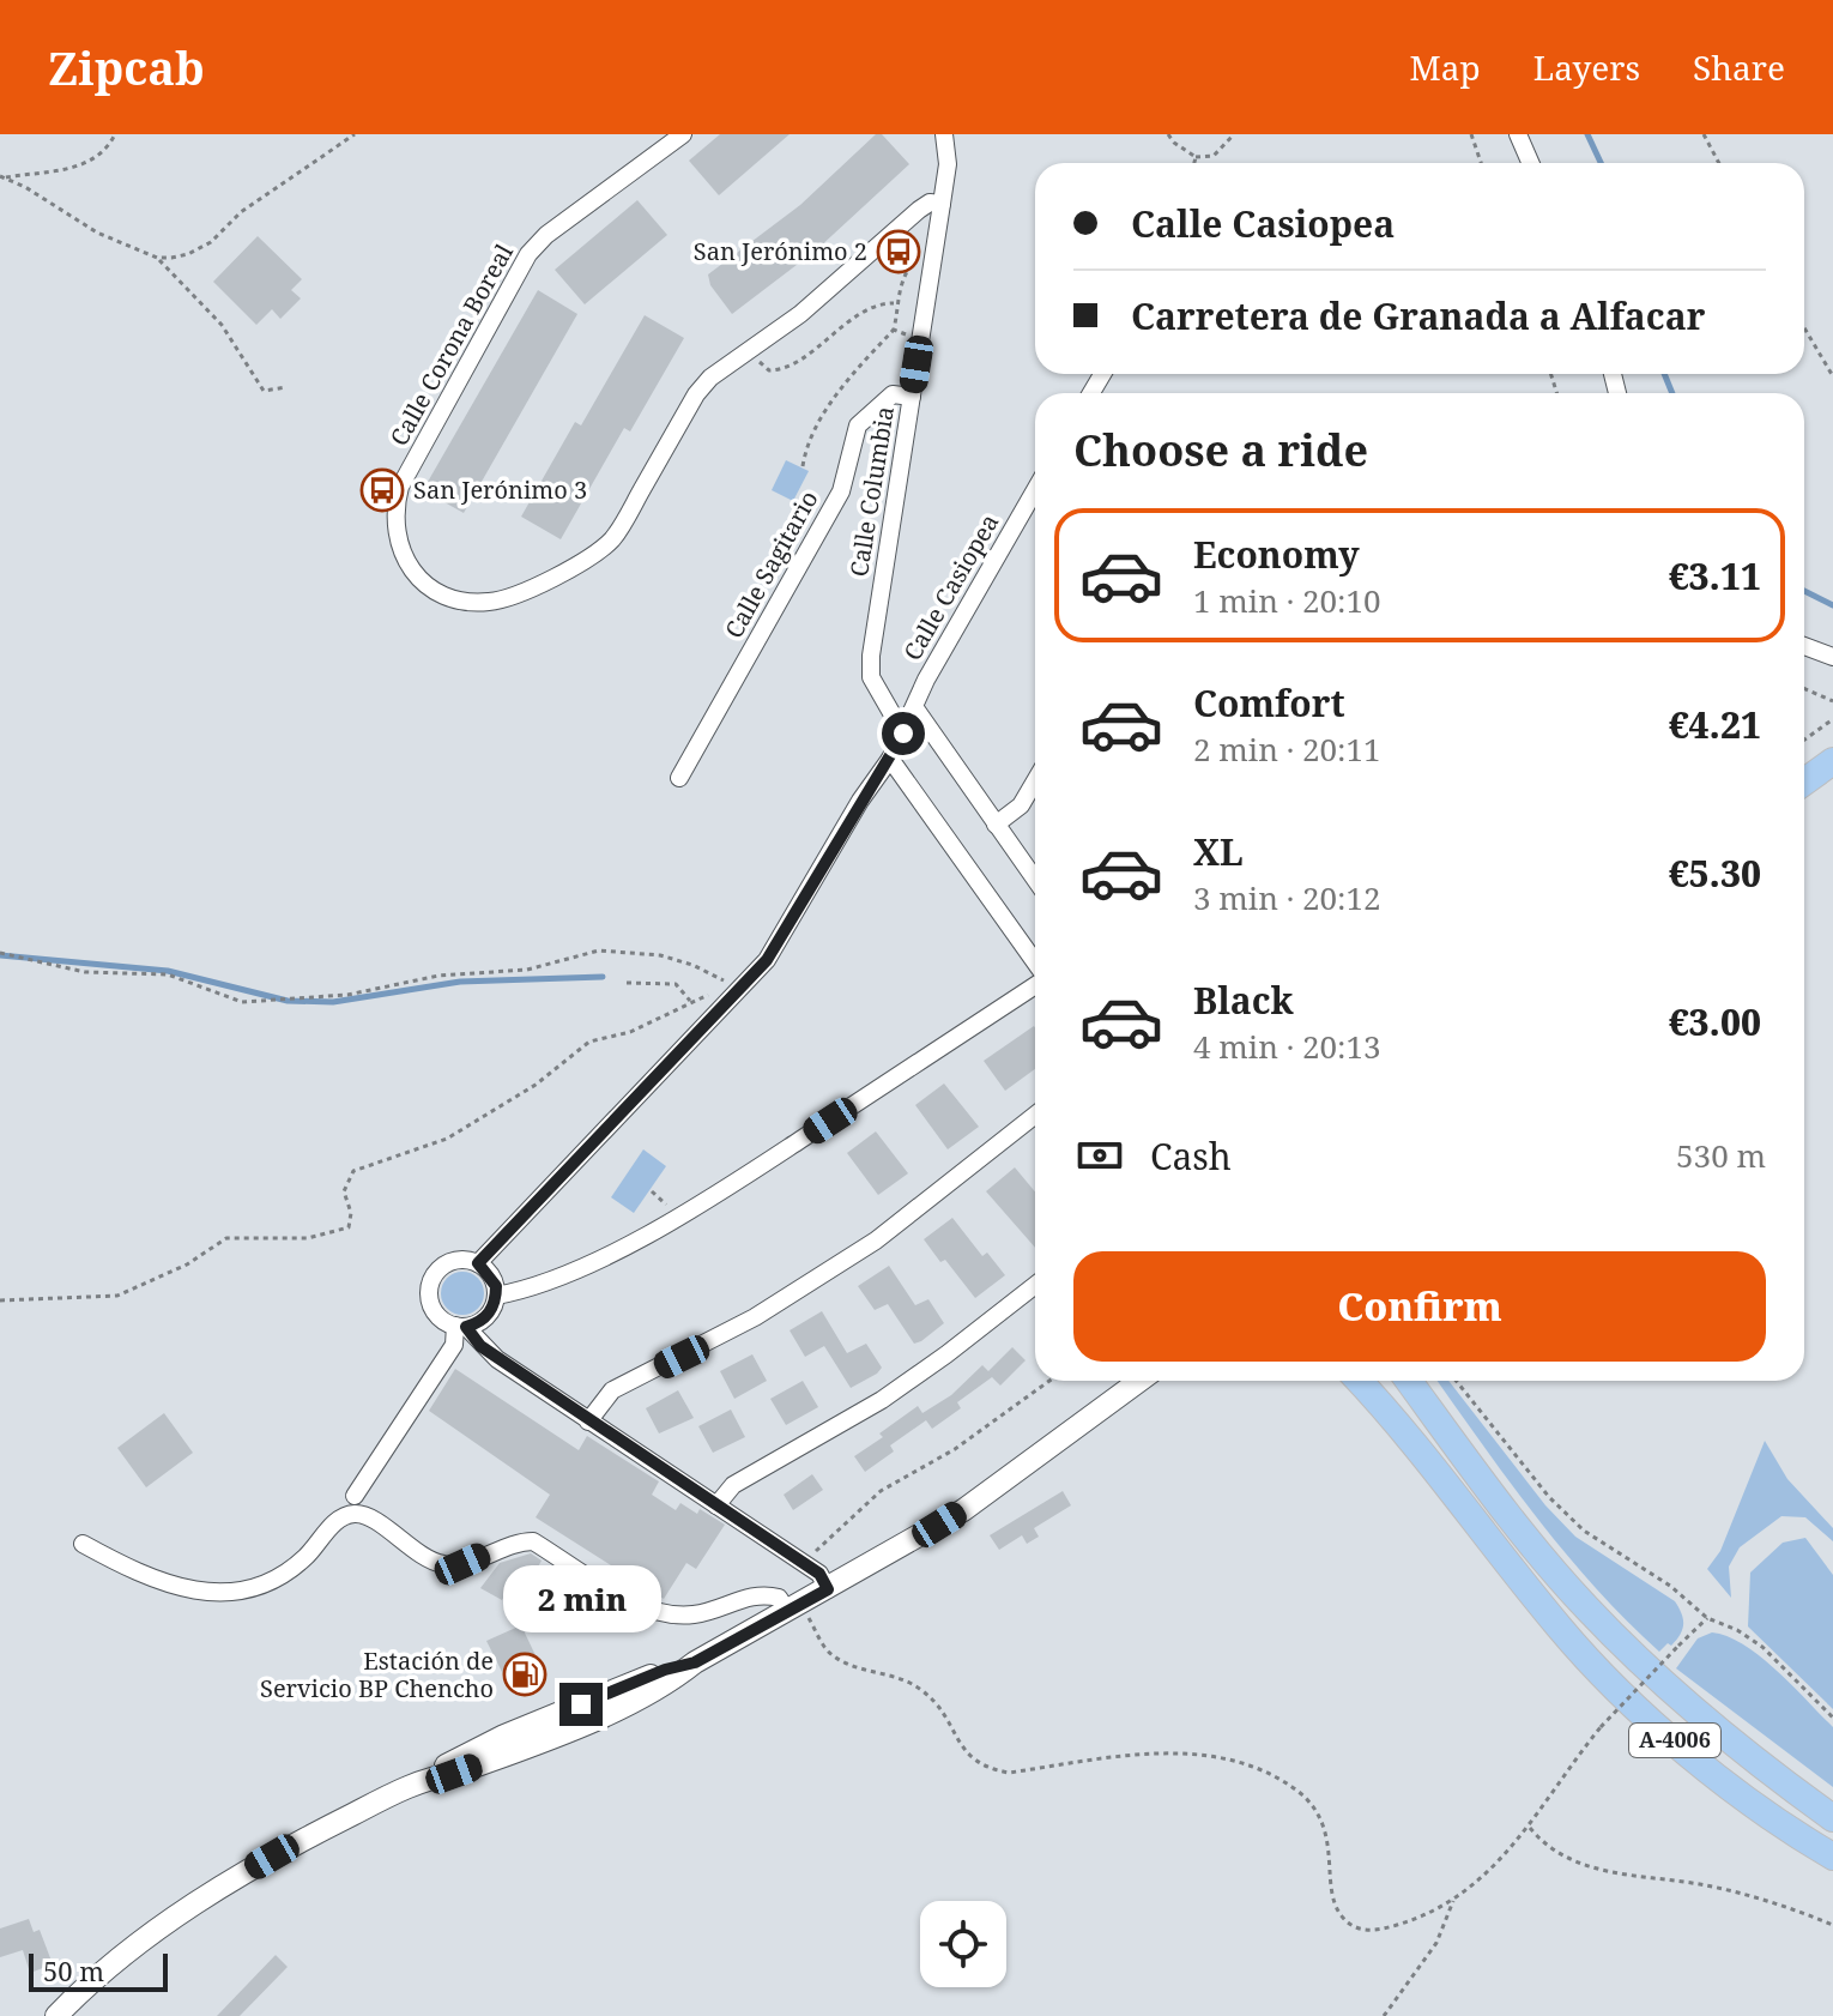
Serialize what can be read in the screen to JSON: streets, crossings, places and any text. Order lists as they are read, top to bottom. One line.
{"streets":{"main road":["A-4006"],"street":["Calle Corona Boreal","Calle Columbia","Calle Sagitario","Calle Casiopea"]},"crossings":[["Calle Corona Boreal","Calle Columbia"],["Calle Columbia","Calle Sagitario"],["Calle Columbia","Calle Casiopea"]],"places":{"bus stop":["San Jerónimo 2","San Jerónimo 3"],"fuel station":["Estación de Servicio BP Chencho"]},"scale_bar":"50 m","page":{"header":"Zipcab","nav":["Map","Layers","Share"],"banner":["Calle Casiopea","Carretera de Granada a Alfacar"],"heading":"Choose a ride","list":[{"name":"Economy","note":"1 min · 20:10","value":"€3.11"},{"name":"Comfort","note":"2 min · 20:11","value":"€4.21"},{"name":"XL","note":"3 min · 20:12","value":"€5.30"},{"name":"Black","note":"4 min · 20:13","value":"€3.00"}],"pay":["Cash","530 m"],"buttons":"Confirm","bubble":"2 min","scale":"50 m"}}
